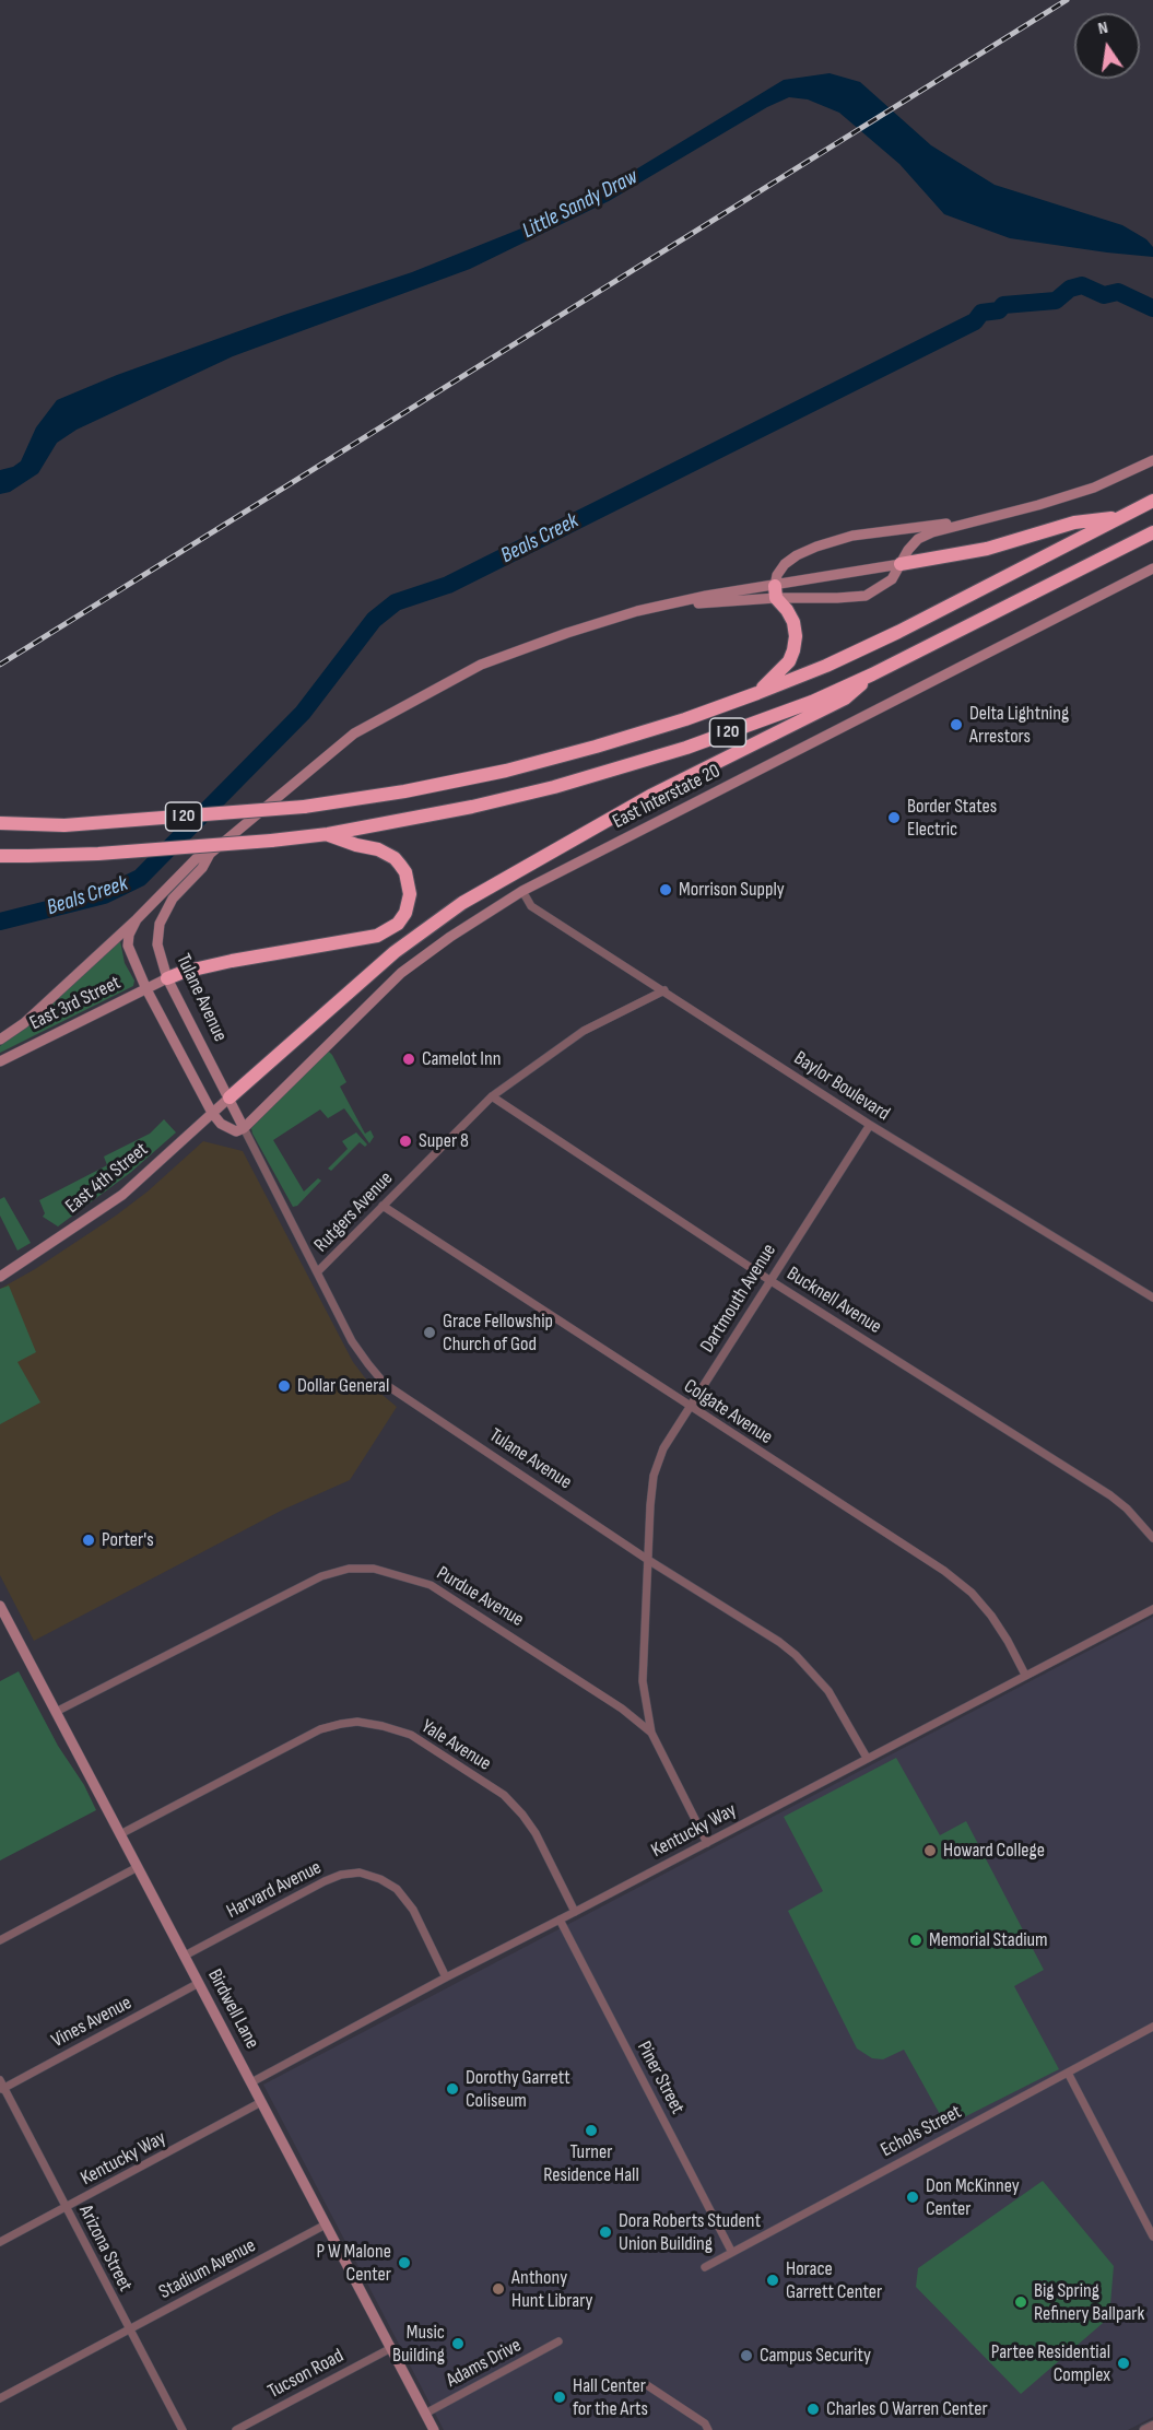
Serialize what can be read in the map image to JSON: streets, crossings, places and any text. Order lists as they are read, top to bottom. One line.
{"streets":{"highway":["I 20"],"main road":["East Interstate 20","Tulane Avenue","East 3rd Street","East 4th Street","Birdwell Lane"],"street":["Baylor Boulevard","Rutgers Avenue","Dartmouth Avenue","Bucknell Avenue","Colgate Avenue","Purdue Avenue","Yale Avenue","Kentucky Way","Harvard Avenue","Vines Avenue","Piner Street","Echols Street","Arizona Street","Stadium Avenue","Adams Drive","Tucson Road"]},"crossings":[["East Interstate 20","Tulane Avenue"],["East Interstate 20","Baylor Boulevard"],["Tulane Avenue","East 3rd Street"],["Tulane Avenue","East 4th Street"],["Tulane Avenue","Rutgers Avenue"],["Tulane Avenue","Dartmouth Avenue"],["Tulane Avenue","Kentucky Way"],["Baylor Boulevard","Rutgers Avenue"],["Baylor Boulevard","Dartmouth Avenue"],["Rutgers Avenue","Bucknell Avenue"],["Rutgers Avenue","Colgate Avenue"],["Dartmouth Avenue","Bucknell Avenue"],["Dartmouth Avenue","Colgate Avenue"],["Dartmouth Avenue","Purdue Avenue"],["Colgate Avenue","Kentucky Way"],["Purdue Avenue","Kentucky Way"],["Purdue Avenue","Birdwell Lane"],["Yale Avenue","Kentucky Way"],["Yale Avenue","Birdwell Lane"],["Kentucky Way","Harvard Avenue"],["Kentucky Way","Birdwell Lane"],["Kentucky Way","Piner Street"],["Kentucky Way","Arizona Street"],["Harvard Avenue","Birdwell Lane"],["Birdwell Lane","Vines Avenue"],["Birdwell Lane","Stadium Avenue"],["Birdwell Lane","Adams Drive"],["Birdwell Lane","Tucson Road"],["Vines Avenue","Arizona Street"],["Piner Street","Echols Street"],["Arizona Street","Stadium Avenue"]],"water":["Little Sandy Draw","Beals Creek"],"places":["Delta Lightning Arrestors","Border States Electric","Morrison Supply","Camelot Inn","Super 8","Grace Fellowship Church of God","Dollar General","Porter's","Howard College","Memorial Stadium","Dorothy Garrett Coliseum","Turner Residence Hall","Don McKinney Center","Dora Roberts Student Union Building","P W Malone Center","Horace Garrett Center","Anthony Hunt Library","Big Spring Refinery Ballpark","Music Building","Campus Security","Partee Residential Complex","Hall Center for the Arts","Charles O Warren Center"],"north":"top"}
